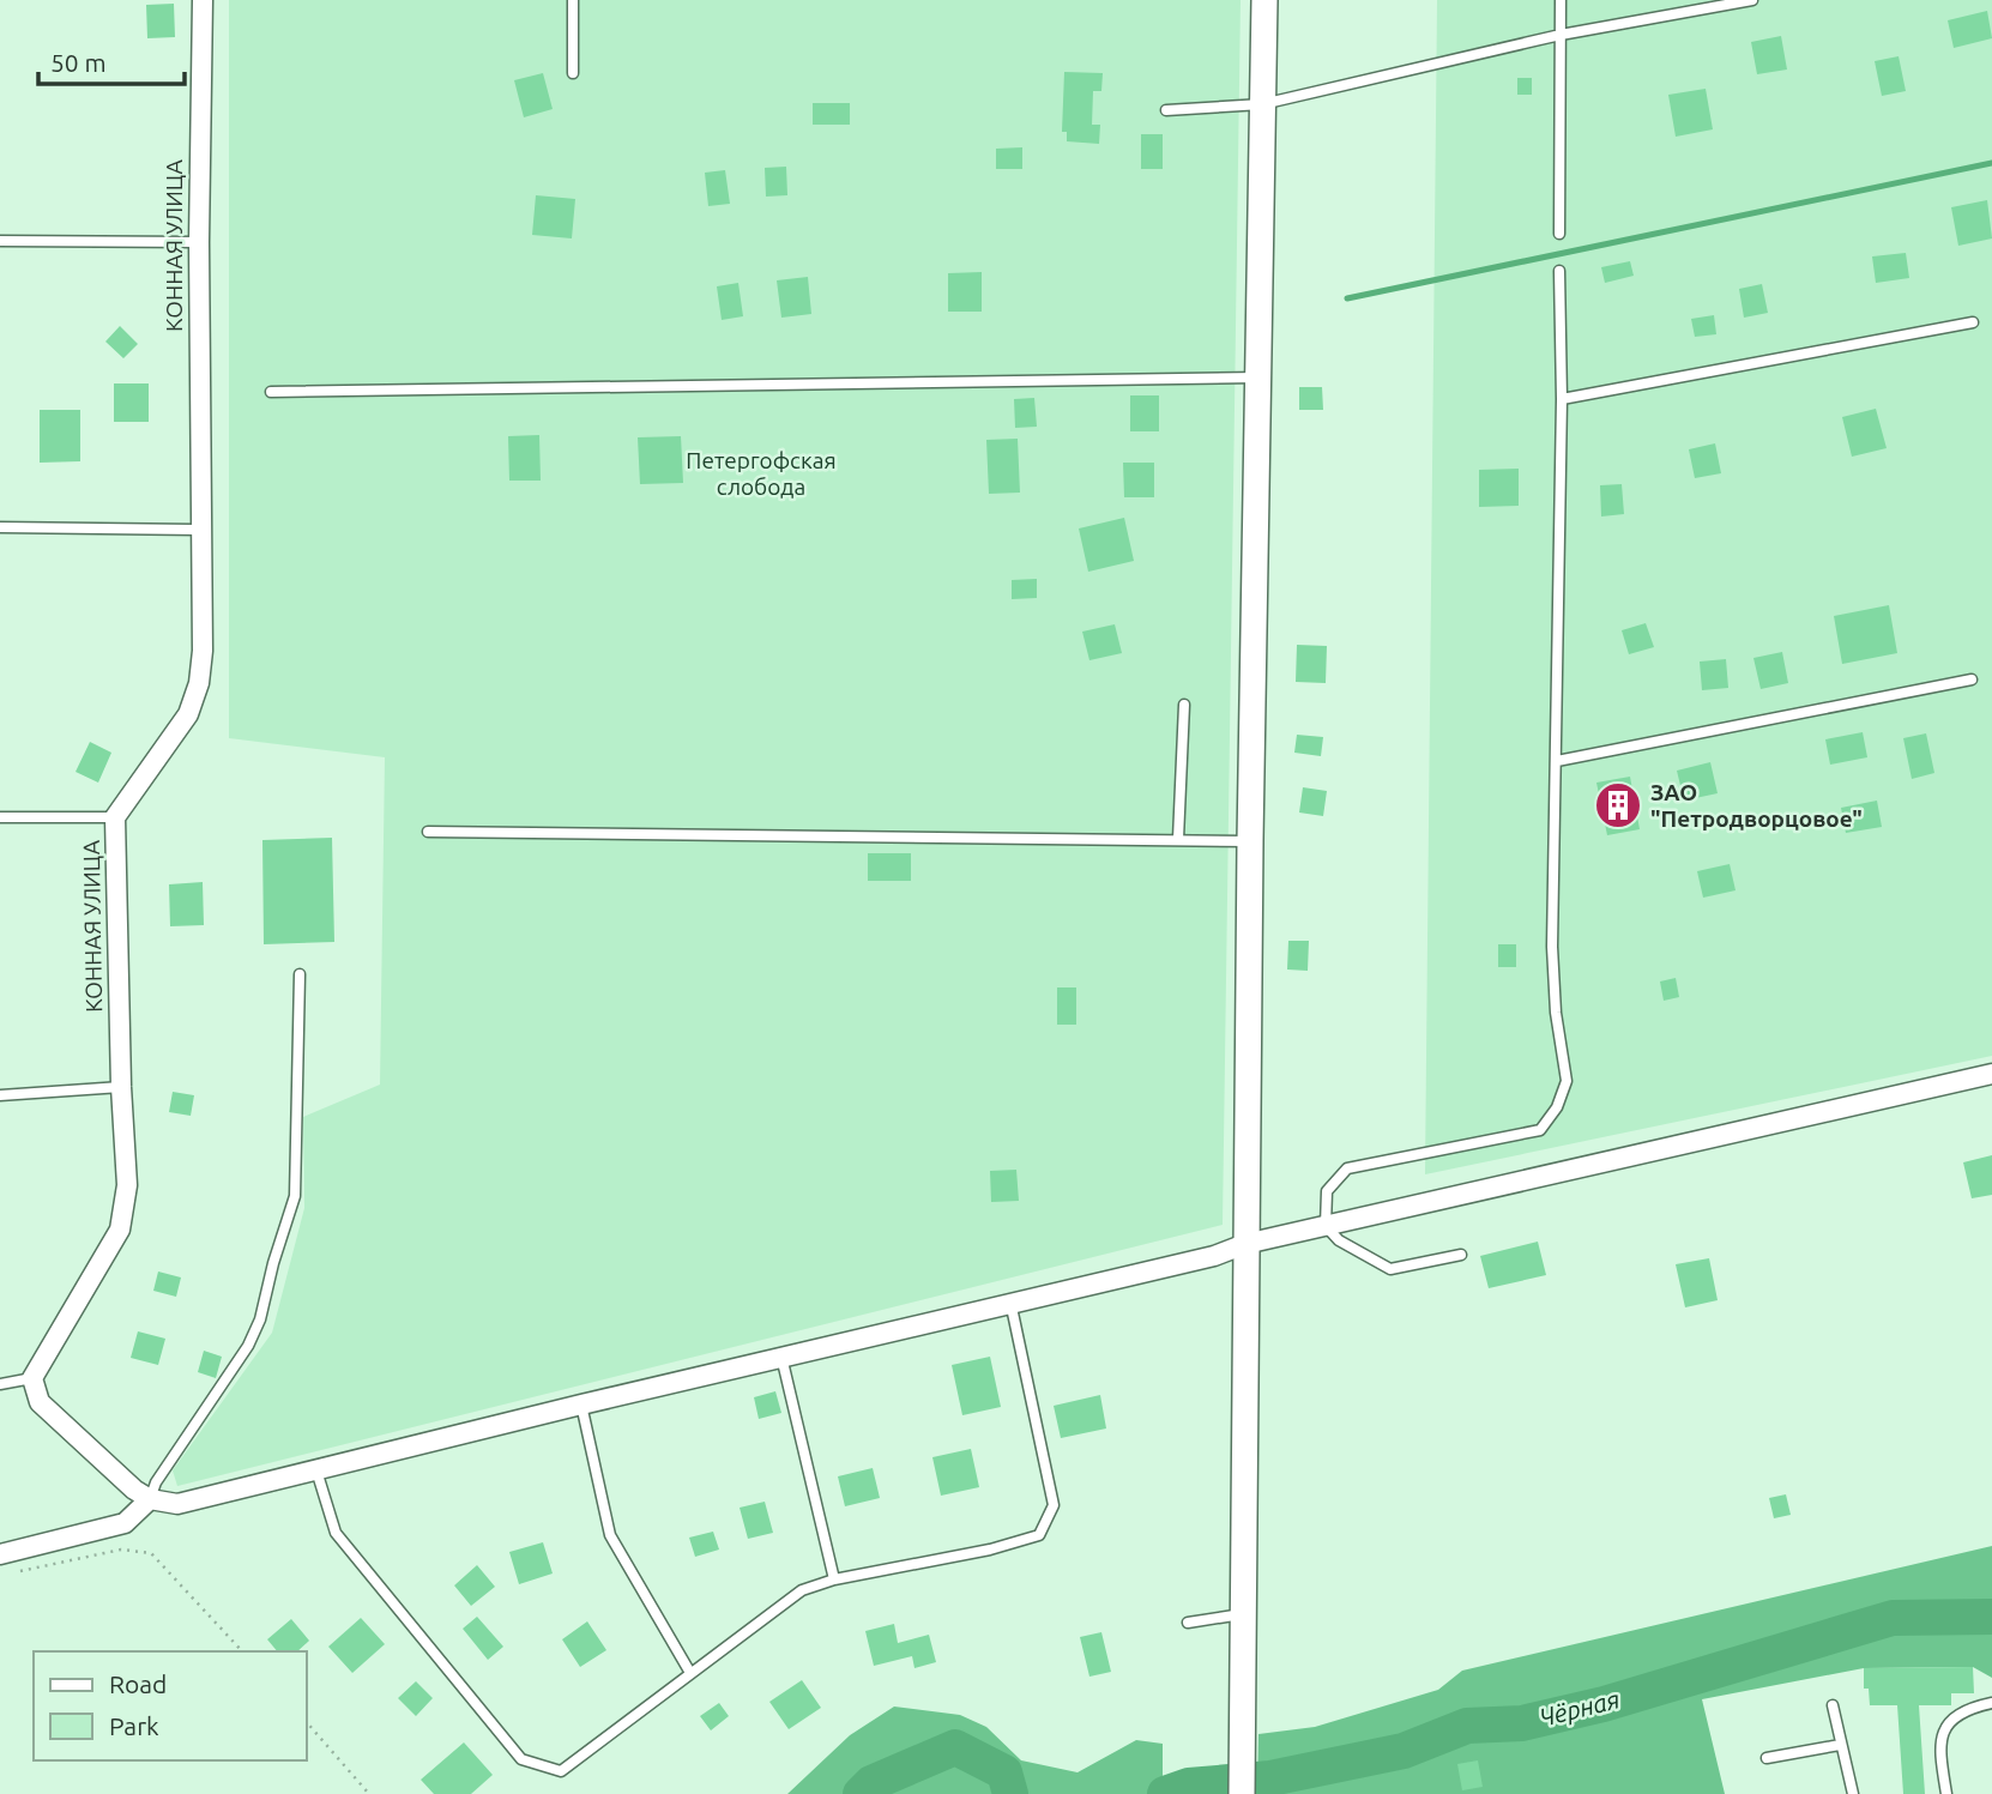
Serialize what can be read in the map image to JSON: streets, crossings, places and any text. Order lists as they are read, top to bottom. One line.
{"streets":{"street":["КОННАЯ УЛИЦА"]},"water":["Чёрная"],"parks":["Петергофская слобода"],"places":{"building":["ЗАО \"Петродворцовое\""]},"legend":["Road","Park"],"scale_bar":"50 m"}
